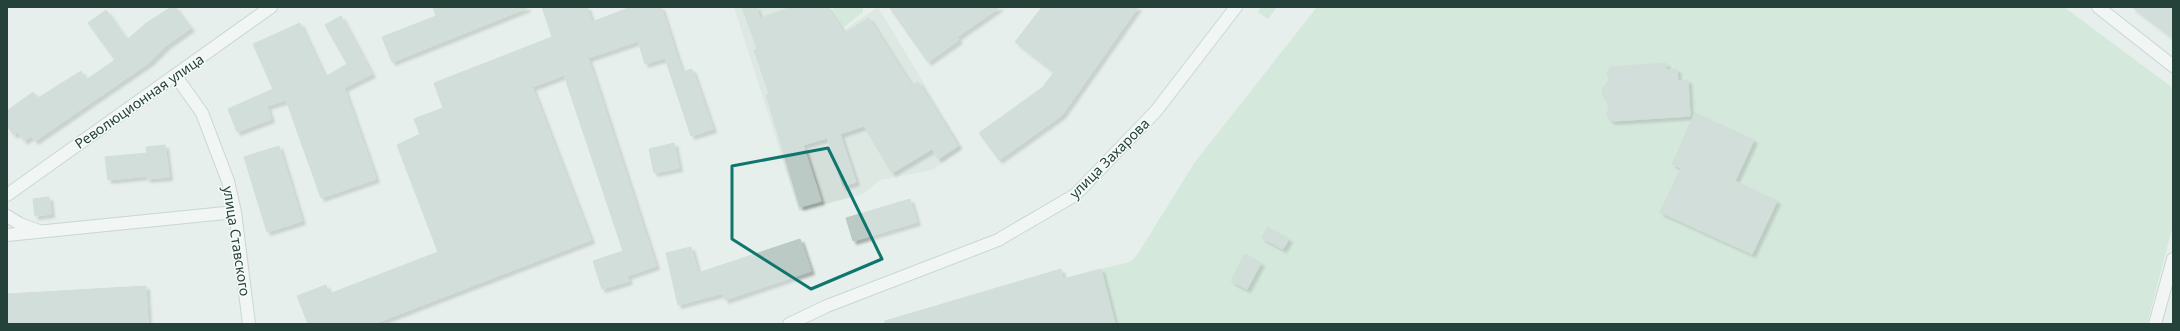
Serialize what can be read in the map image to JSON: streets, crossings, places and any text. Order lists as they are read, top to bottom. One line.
{"streets":{"street":["Революционная улица","улица Захарова","улица Ставского"]},"crossings":[["Революционная улица","улица Ставского"]]}
